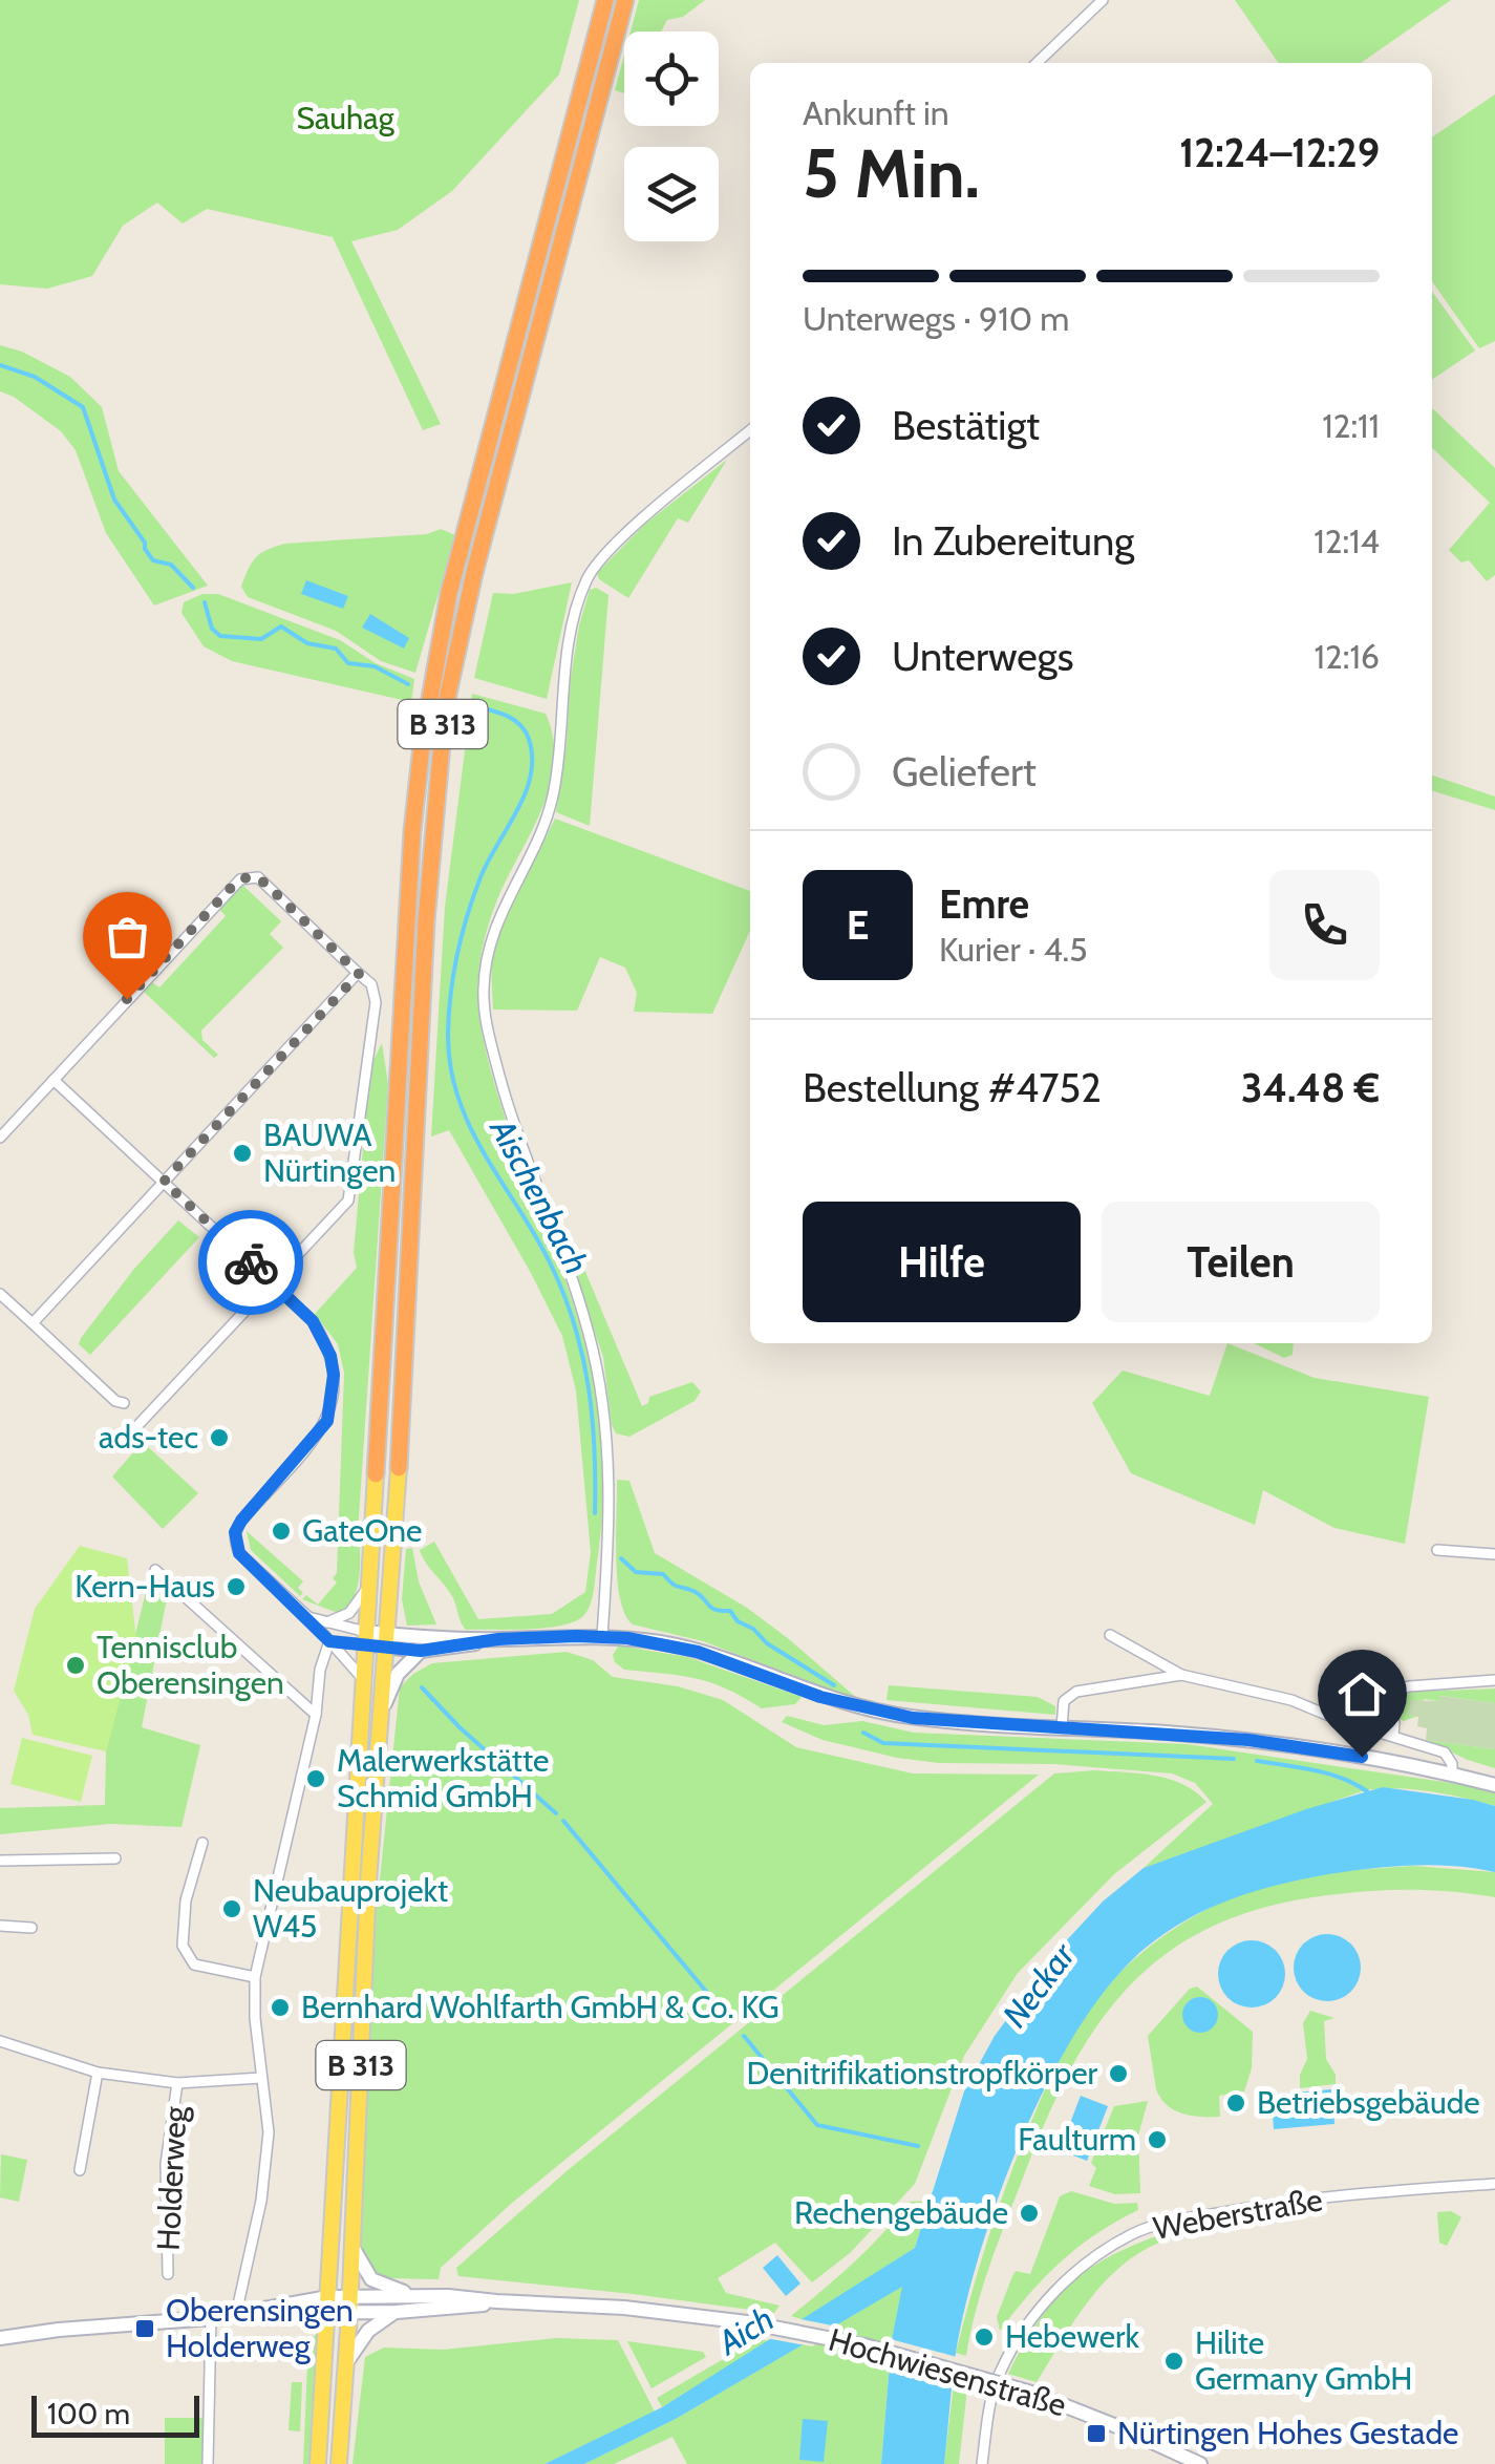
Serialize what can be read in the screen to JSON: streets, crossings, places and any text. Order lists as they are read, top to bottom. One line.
{"streets":{"highway":["B 313"],"street":["Holderweg","Weberstraße","Hochwiesenstraße"]},"crossings":[["B 313","Hochwiesenstraße"]],"water":["Aischenbach","Neckar","Aich"],"parks":["Sauhag"],"places":{"other":["BAUWA Nürtingen","ads-tec","GateOne","Kern-Haus","Tennisclub Oberensingen","Malerwerkstätte Schmid GmbH","Neubauprojekt W45","Bernhard Wohlfarth GmbH & Co. KG","Denitrifikationstropfkörper","Betriebsgebäude","Faulturm","Rechengebäude","Hebewerk","Hilite Germany GmbH"],"transit":["Oberensingen Holderweg","Nürtingen Hohes Gestade"]},"scale_bar":"100 m","page":{"heading":["5 Min.","Ankunft in","12:24–12:29"],"panel":["Emre","Kurier · 4.5","Bestellung #4752","34.48 €"],"bar":"Unterwegs · 910 m","list":[["Bestätigt","12:11"],["In Zubereitung","12:14"],["Unterwegs","12:16"],"Geliefert"],"round":"E","buttons":["Hilfe","Teilen"],"scale":"100 m"}}
